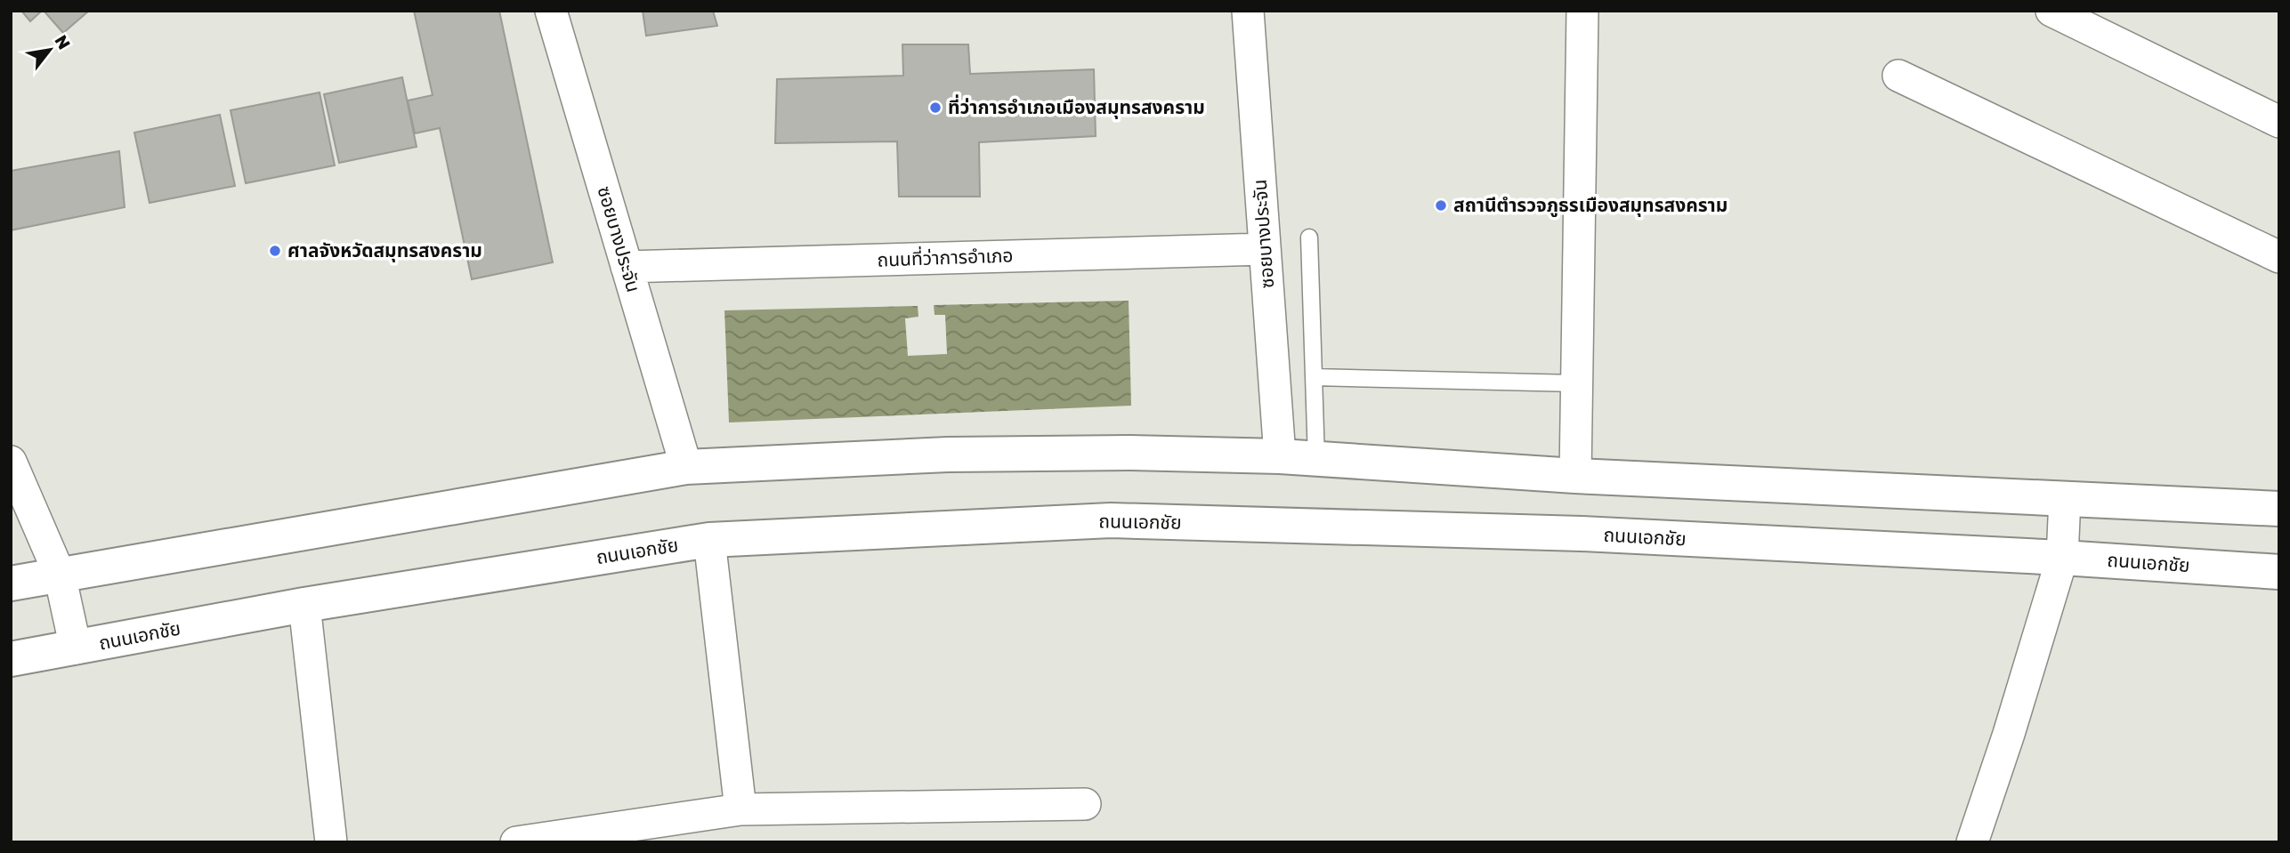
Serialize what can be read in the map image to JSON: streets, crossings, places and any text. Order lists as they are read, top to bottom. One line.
{"streets":{"main road":["ถนนเอกชัย"],"street":["ซอยบางประจัน","ถนนที่ว่าการอำเภอ"]},"crossings":[["ซอยบางประจัน","ถนนที่ว่าการอำเภอ"]],"places":["ที่ว่าการอำเภอเมืองสมุทรสงคราม","สถานีตำรวจภูธรเมืองสมุทรสงคราม","ศาลจังหวัดสมุทรสงคราม"],"north":"top right"}
